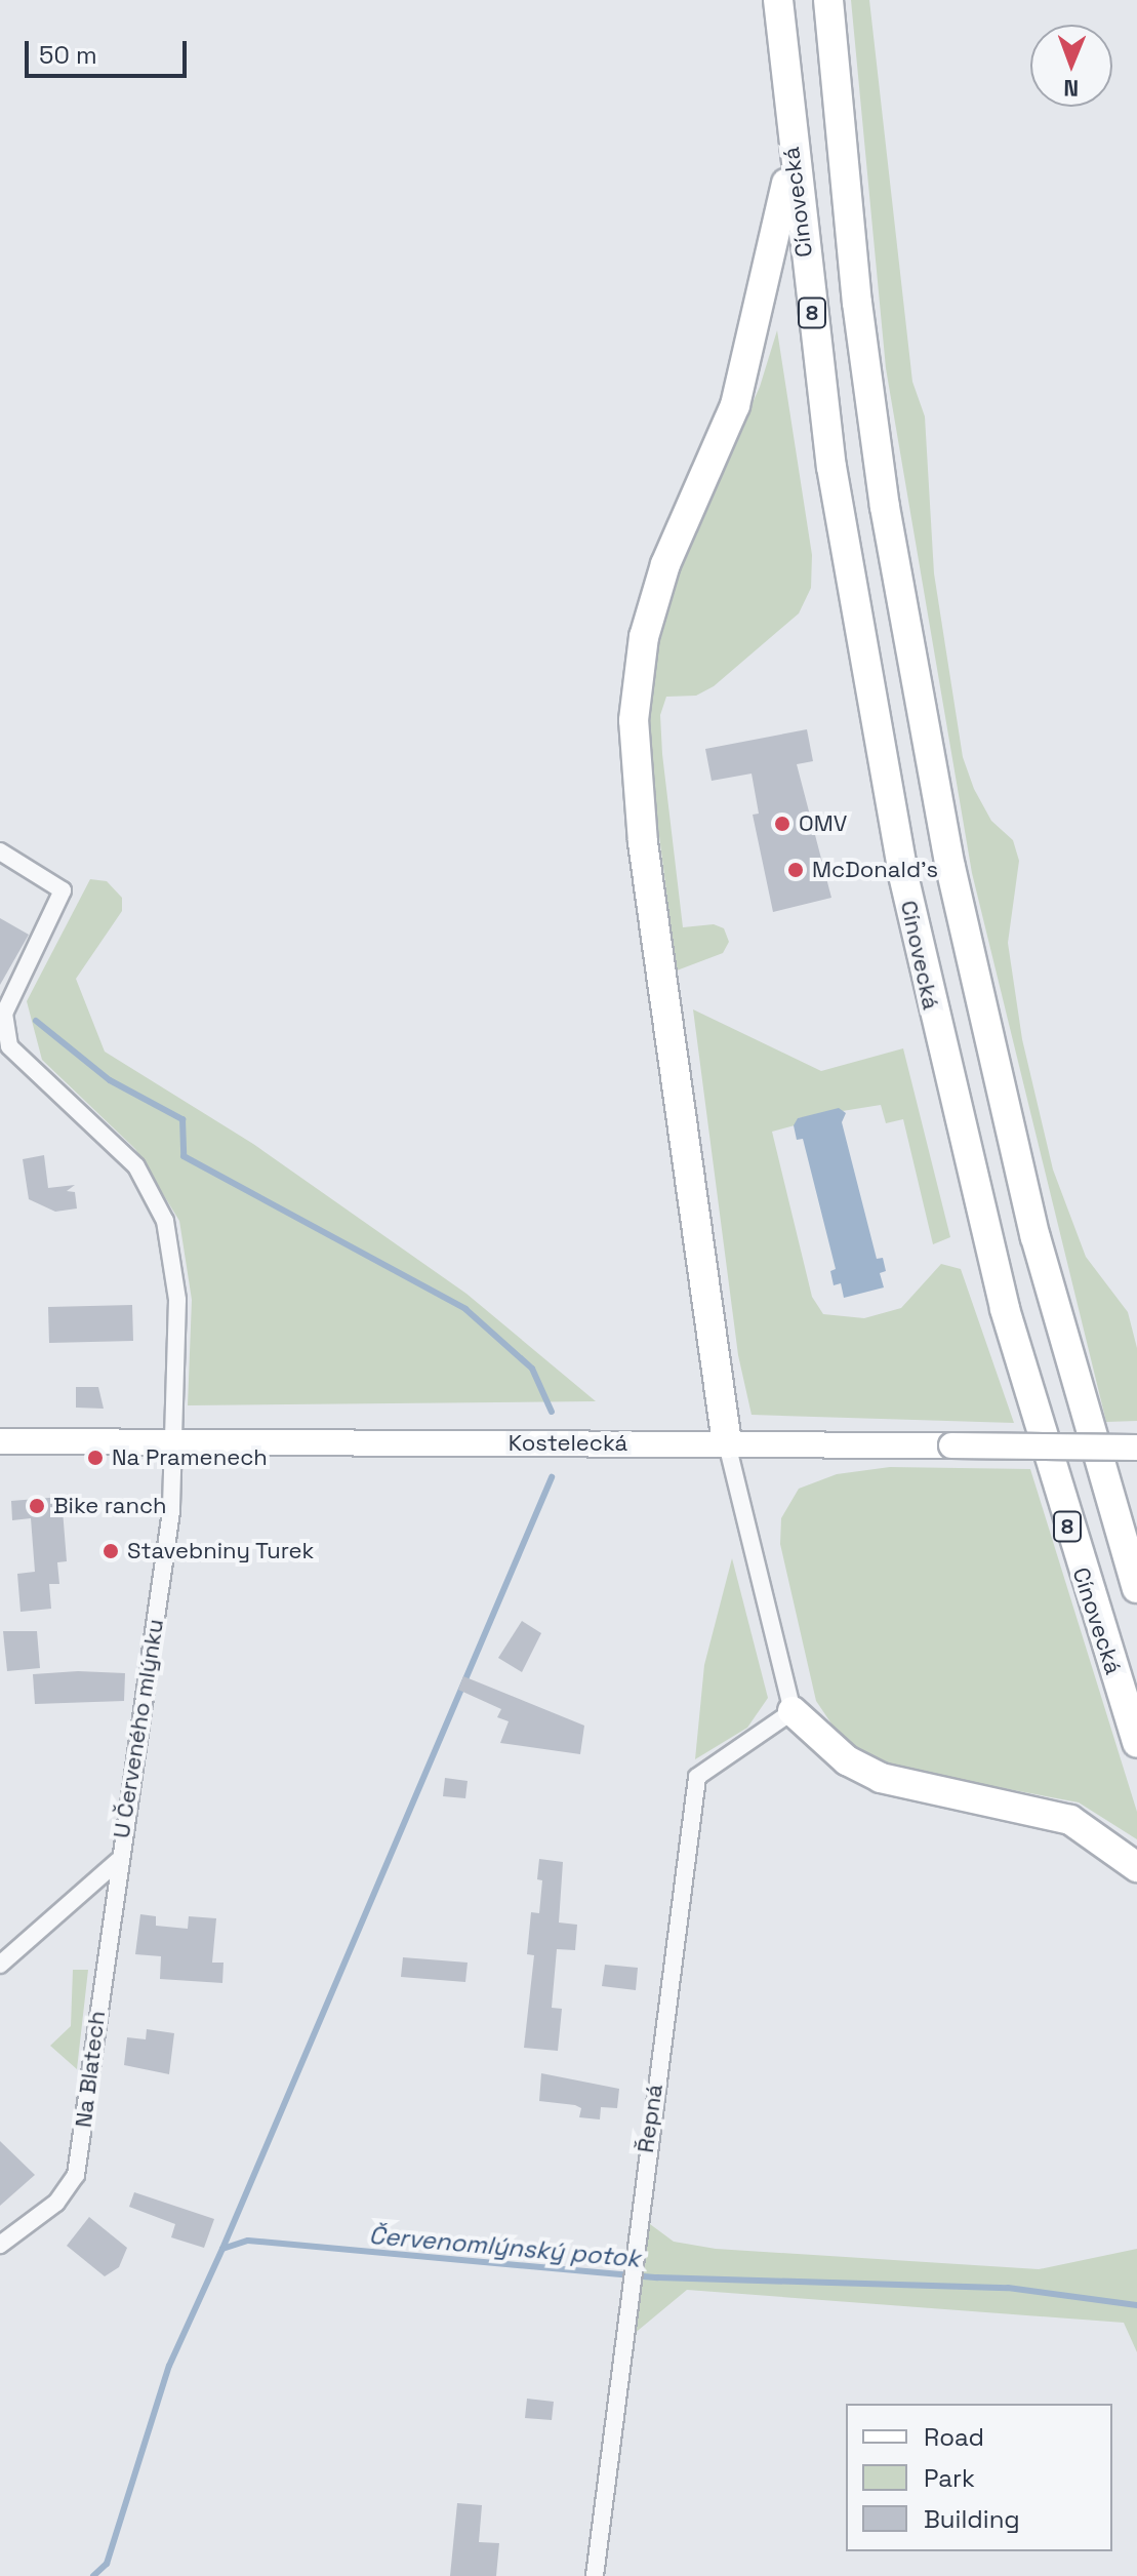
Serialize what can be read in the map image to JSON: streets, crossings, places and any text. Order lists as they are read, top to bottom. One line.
{"streets":{"highway":["Cínovecká","8"],"main road":["Kostelecká"],"street":["U Červeného mlýnku","Na Blatech","Řepná"]},"crossings":[["Kostelecká","U Červeného mlýnku"],["U Červeného mlýnku","Na Blatech"]],"water":["Červenomlýnský potok"],"places":["OMV","McDonald's","Na Pramenech","Bike ranch","Stavebniny Turek"],"legend":["Road","Park","Building"],"scale_bar":"50 m","north":"bottom"}
